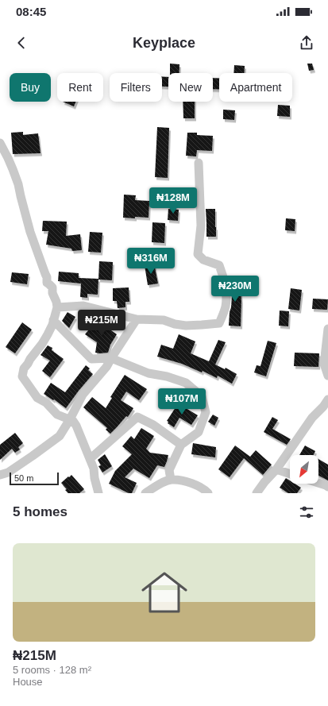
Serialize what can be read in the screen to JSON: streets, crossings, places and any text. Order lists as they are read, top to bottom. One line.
{"scale_bar":"50 m","north":"bottom left","page":{"status":"08:45","header":"Keyplace","chip":["Buy","Rent","Filters","New","Apartment"],"price":["₦128M","₦316M","₦230M","₦215M","₦107M"],"scale":"50 m","heading":"5 homes","list":[{"name":"₦215M","note":"5 rooms · 128 m² · House"}]}}
